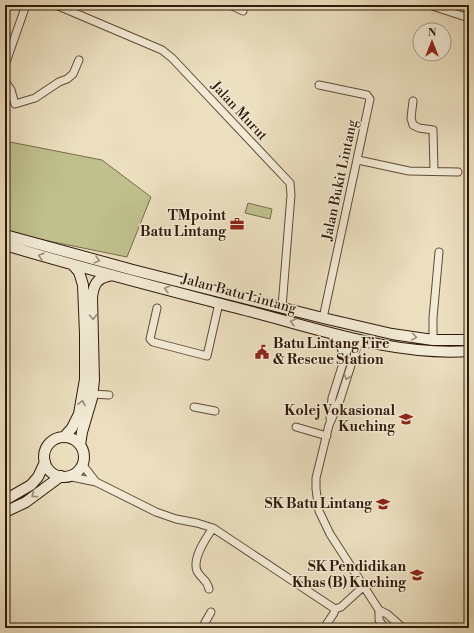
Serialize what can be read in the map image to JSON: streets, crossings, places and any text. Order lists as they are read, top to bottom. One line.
{"streets":{"main road":["Jalan Batu Lintang"],"street":["Jalan Murut","Jalan Bukit Lintang"]},"crossings":[["Jalan Murut","Jalan Batu Lintang"],["Jalan Bukit Lintang","Jalan Batu Lintang"]],"places":{"office":["TMpoint Batu Lintang"],"public building":["Batu Lintang Fire & Rescue Station"],"school or university":["Kolej Vokasional Kuching","SK Batu Lintang","SK Pendidikan Khas (B) Kuching"]},"north":"top"}
